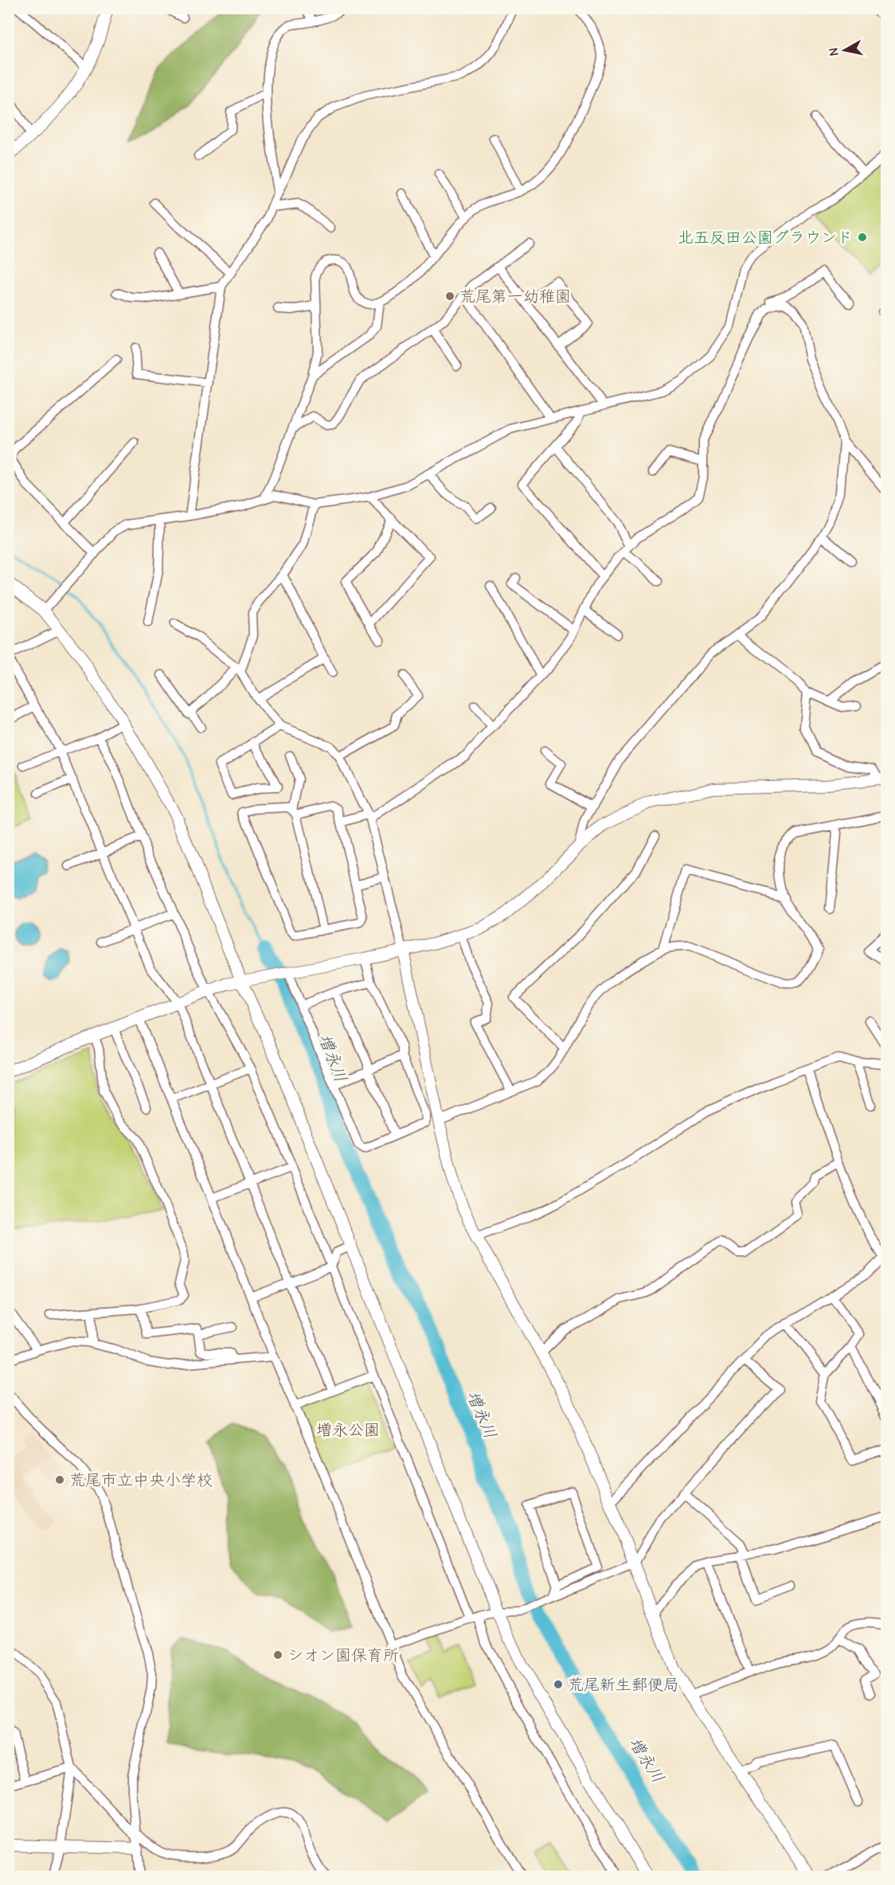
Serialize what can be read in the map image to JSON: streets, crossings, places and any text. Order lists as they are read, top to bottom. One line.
{"water":["増永川"],"parks":["増永公園"],"places":["北五反田公園グラウンド","荒尾第一幼稚園","荒尾市立中央小学校","シオン園保育所","荒尾新生郵便局"],"north":"left"}
